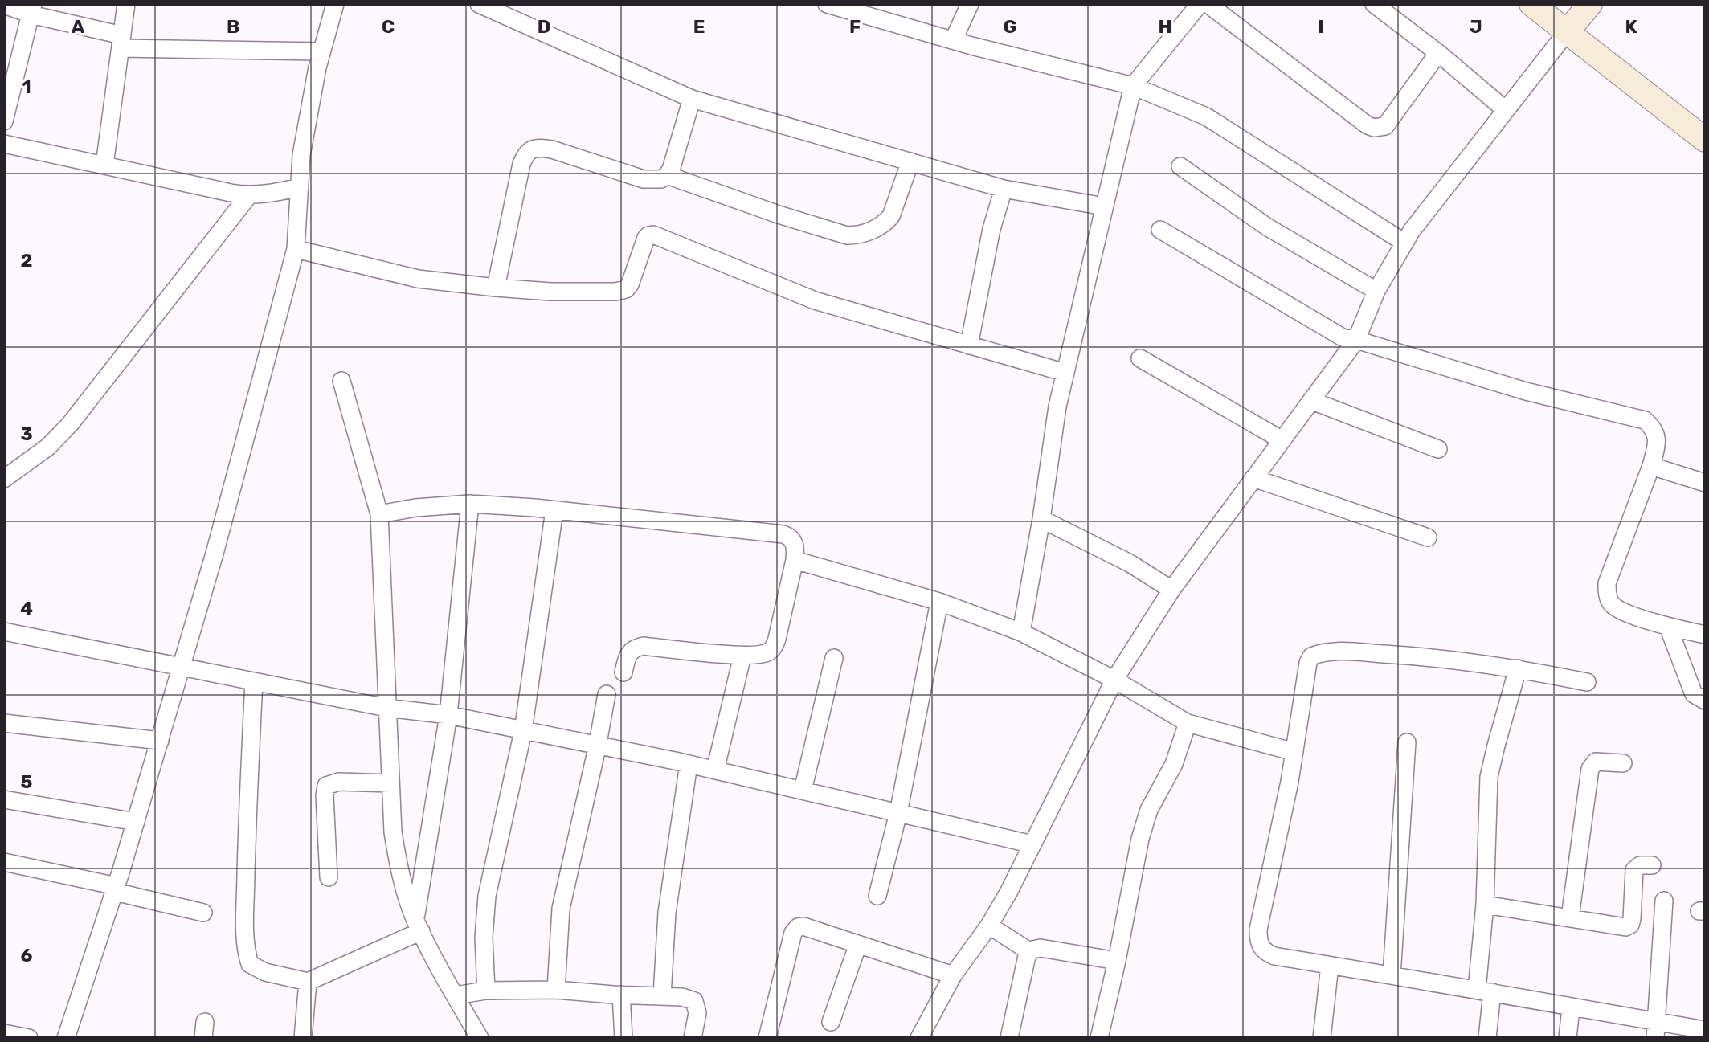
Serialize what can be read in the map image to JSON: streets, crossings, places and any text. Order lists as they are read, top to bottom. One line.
{"grid":{"columns":["A","B","C","D","E","F","G","H","I","J","K"],"rows":["1","2","3","4","5","6"]}}
